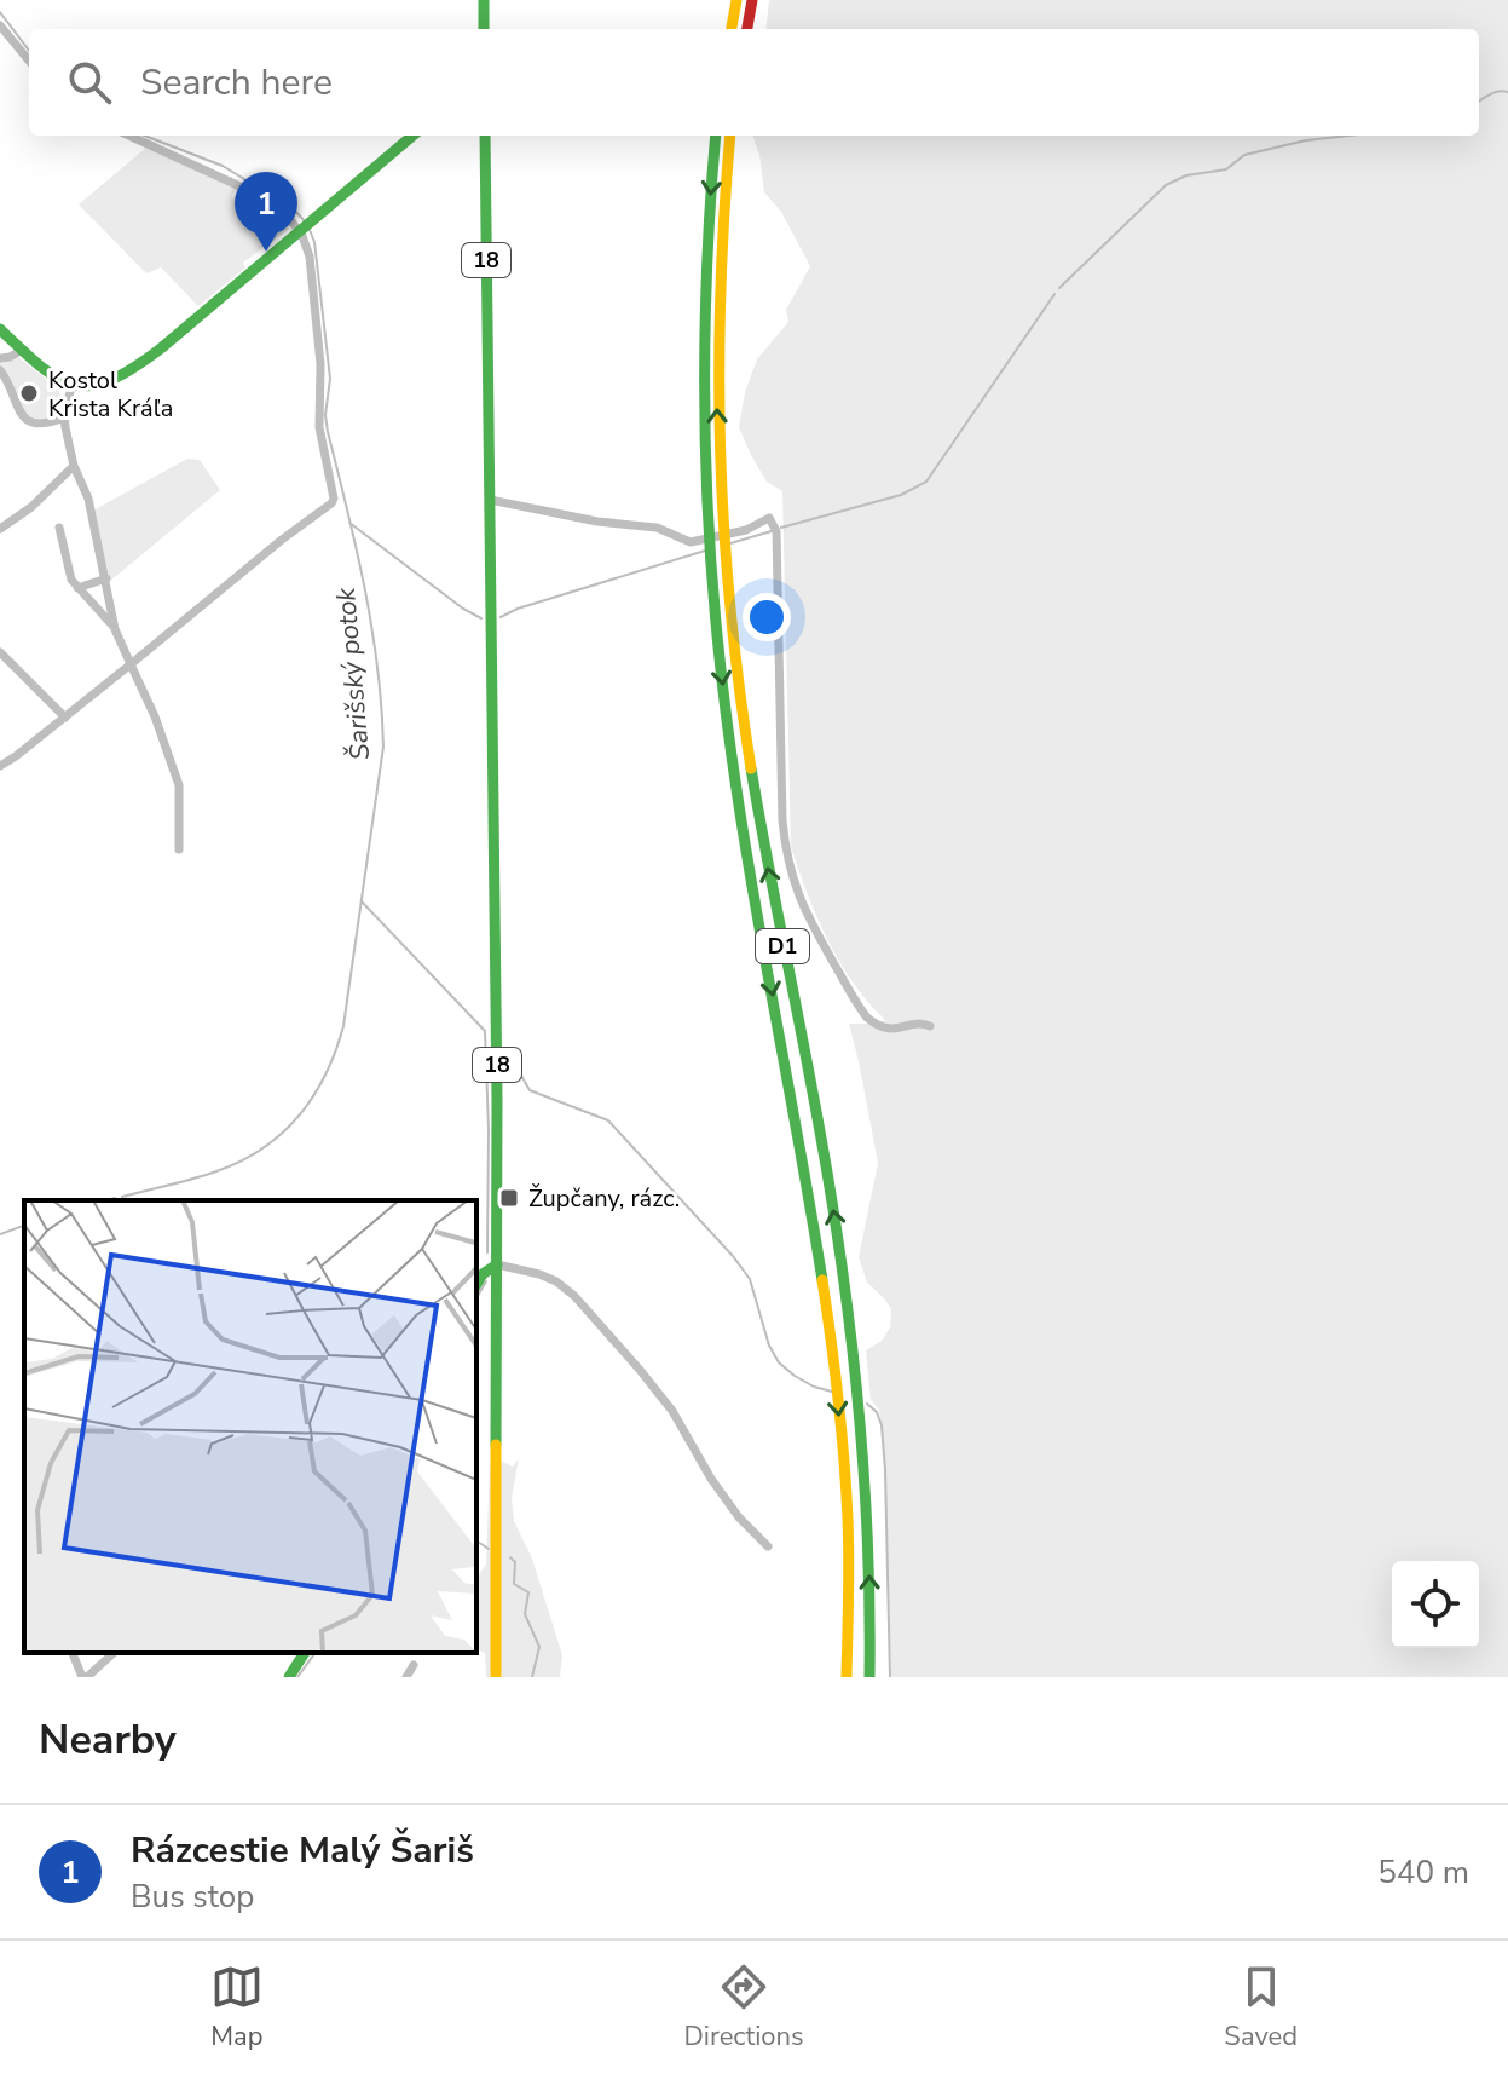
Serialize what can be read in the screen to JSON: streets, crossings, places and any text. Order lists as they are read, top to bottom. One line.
{"streets":{"main road":["18","D1"]},"water":["Šarišský potok"],"places":{"other":["Kostol Krista Kráľa"],"transit":["Župčany, rázc."]},"page":{"search":"Search here","pins":"1","heading":"Nearby","list":[{"mark":"1","name":"Rázcestie Malý Šariš","note":"Bus stop","value":"540 m"}],"nav":["Map","Directions","Saved"]}}
